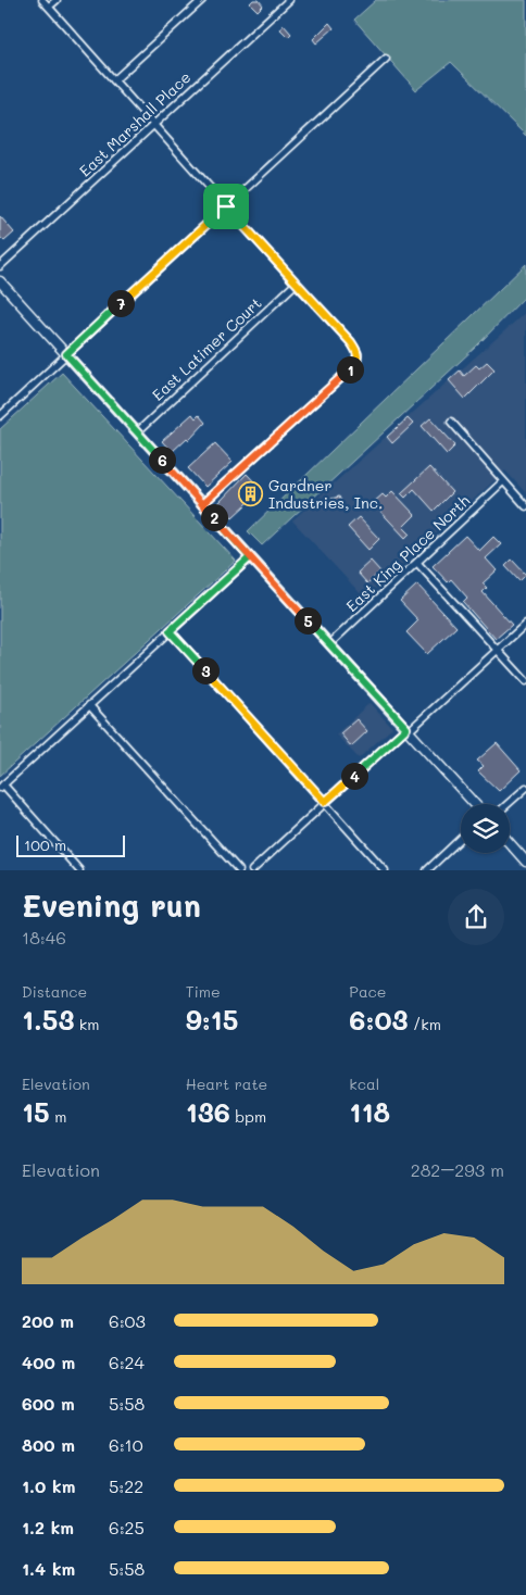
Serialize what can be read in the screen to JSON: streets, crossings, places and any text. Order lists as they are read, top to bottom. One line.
{"streets":{"street":["East Marshall Place","East Latimer Court","East King Place North"]},"places":{"building":["Gardner Industries, Inc."]},"scale_bar":"100 m","page":{"pins":["7","1","6","2","5","3","4"],"scale":"100 m","heading":["Evening run","18:46"],"stats":[["Distance","1.53 km"],["Time","9:15"],["Pace","6:03 /km"],["Elevation","15 m"],["Heart rate","136 bpm"],["kcal","118"]],"chart":["Elevation","282–293 m"],"list":[{"name":"200 m","note":"6:03"},{"name":"400 m","note":"6:24"},{"name":"600 m","note":"5:58"},{"name":"800 m","note":"6:10"},{"name":"1.0 km","note":"5:22"},{"name":"1.2 km","note":"6:25"},{"name":"1.4 km","note":"5:58"}]}}
